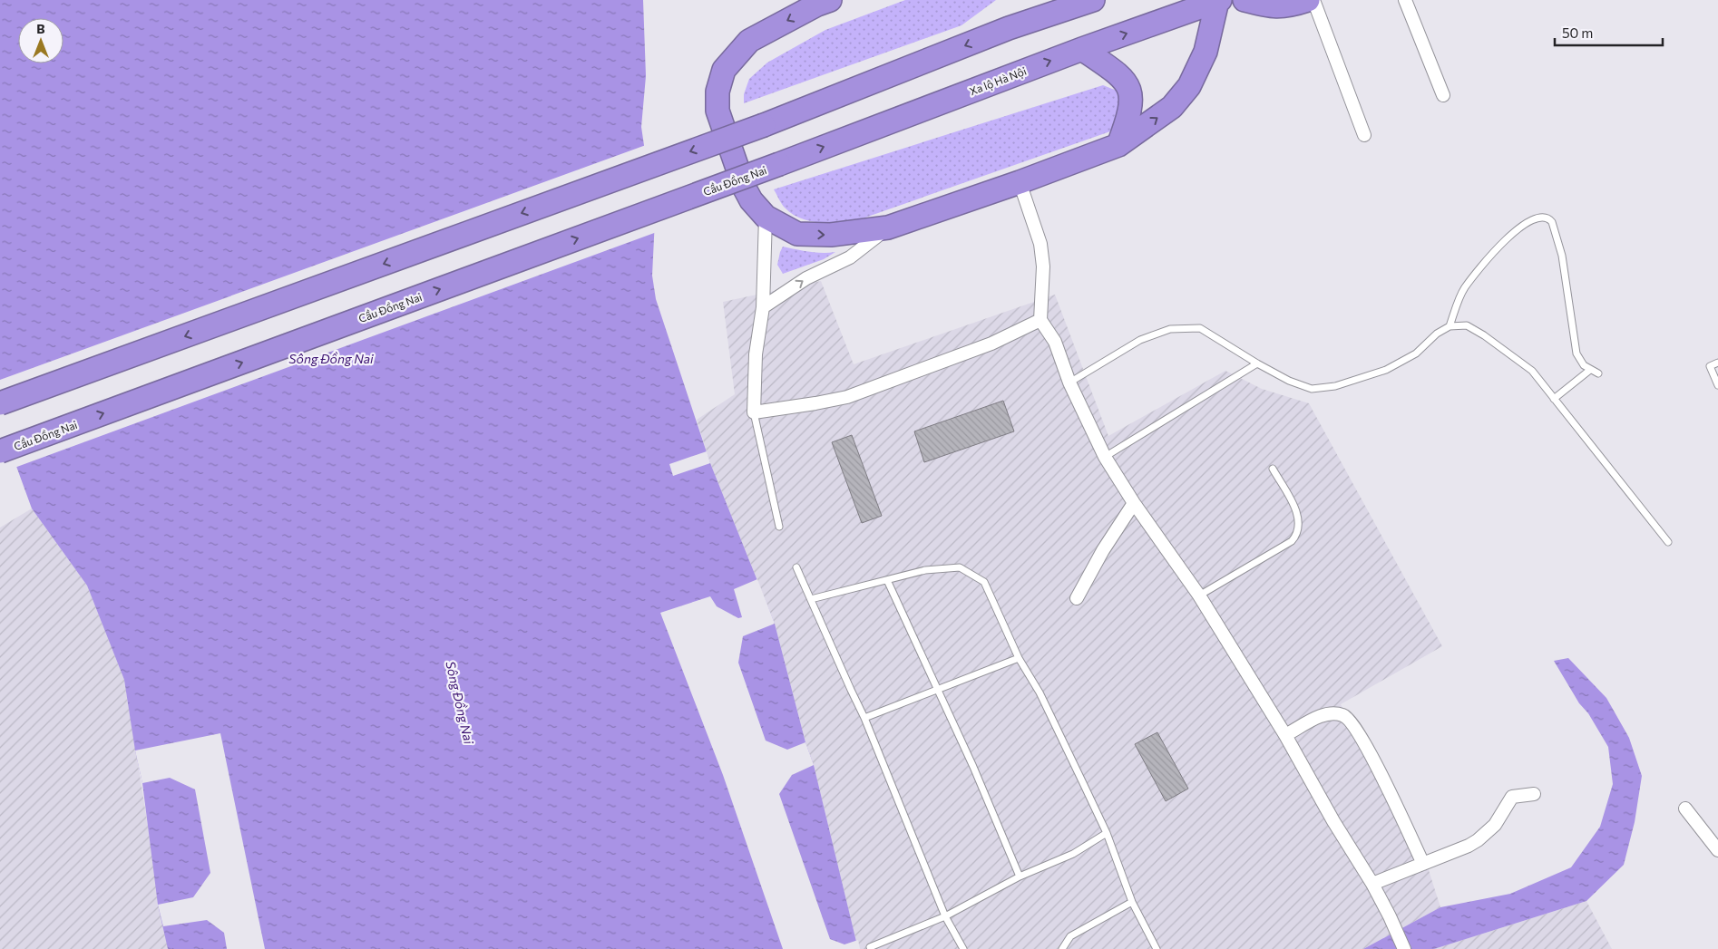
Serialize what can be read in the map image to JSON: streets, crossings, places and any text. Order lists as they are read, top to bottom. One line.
{"streets":{"highway":["Xa lộ Hà Nội","Cầu Đồng Nai"]},"crossings":[["Xa lộ Hà Nội","Cầu Đồng Nai"]],"water":["Sông Đồng Nai"],"scale_bar":"50 m","north":"top"}
